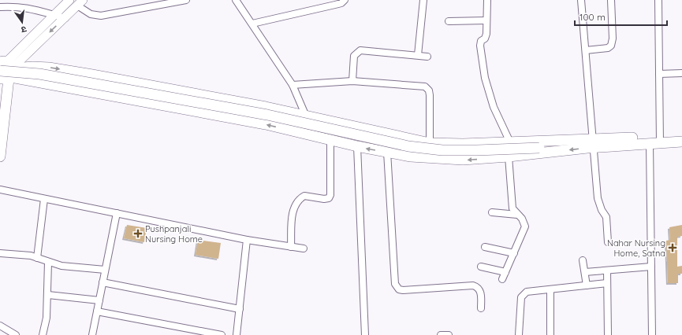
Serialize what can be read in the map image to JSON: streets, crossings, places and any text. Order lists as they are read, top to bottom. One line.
{"places":{"health":["Pushpanjali Nursing Home","Nahar Nursing Home, Satna"]},"scale_bar":"100 m","north":"bottom"}
